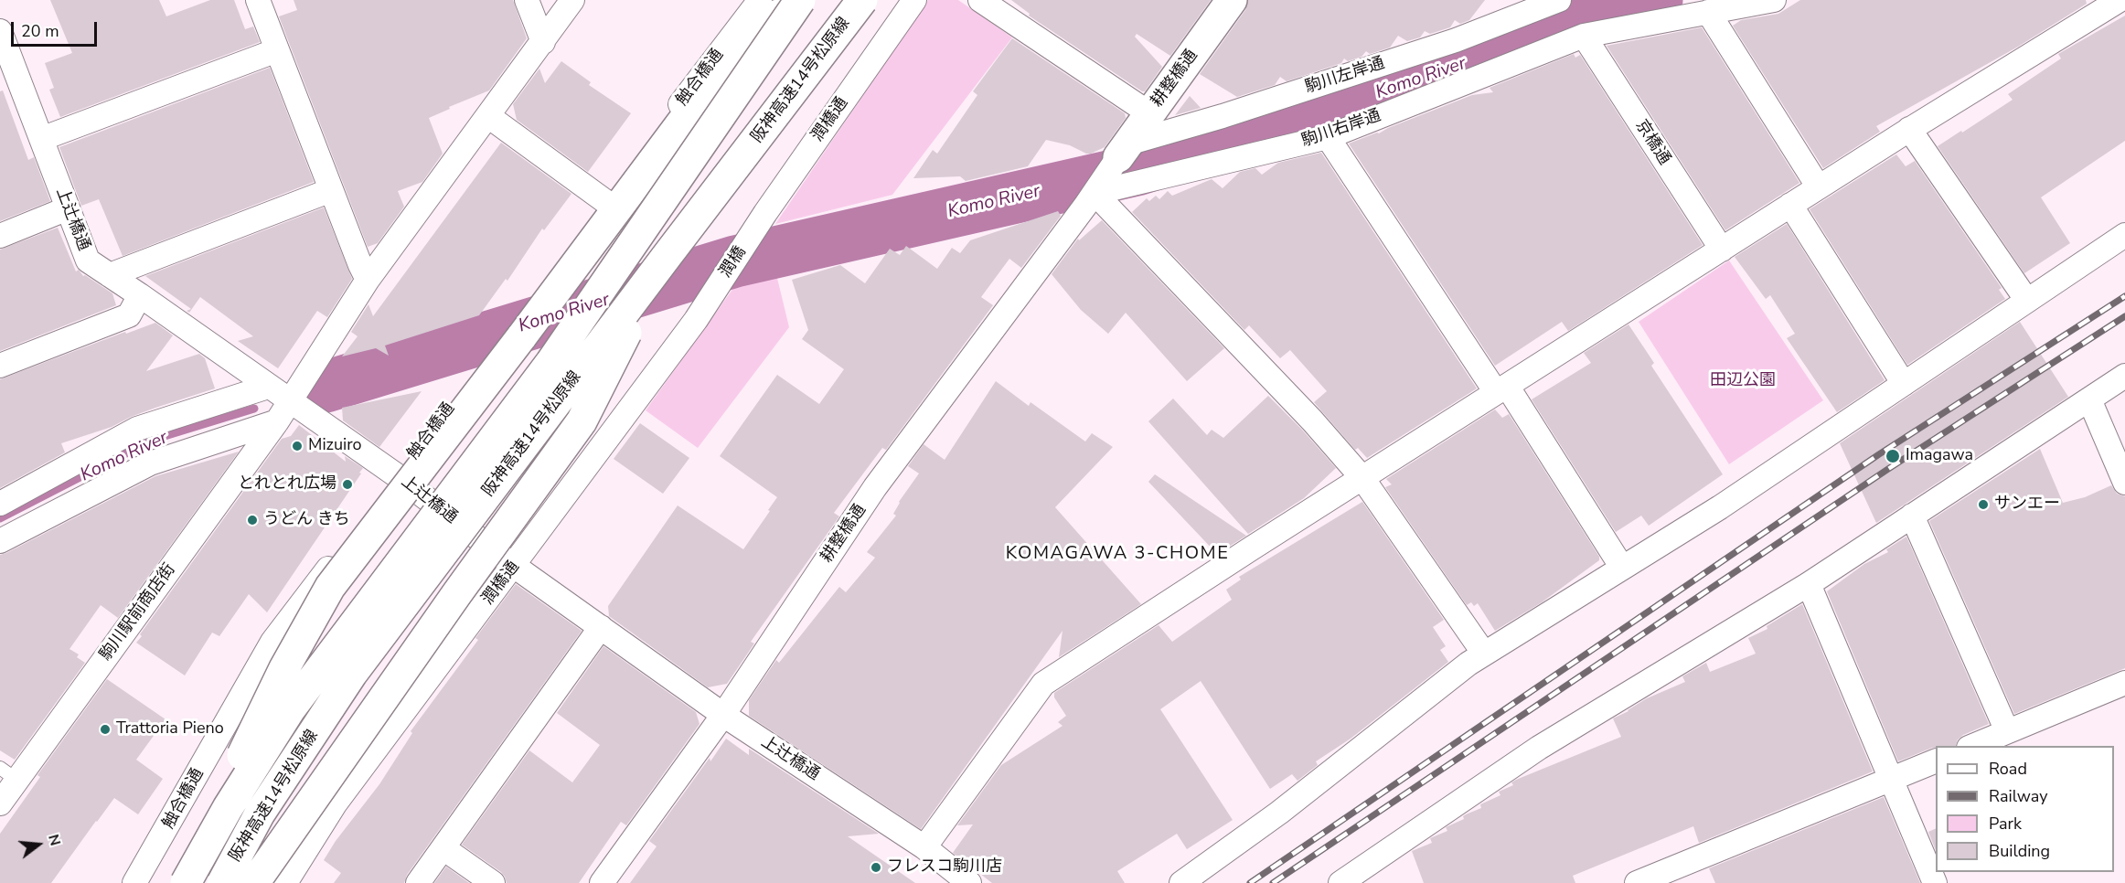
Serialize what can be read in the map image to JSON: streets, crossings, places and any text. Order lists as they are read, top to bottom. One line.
{"streets":{"main road":["耕整橋通","阪神高速14号松原線"],"street":["駒川左岸通","触合橋通","潤橋通","駒川右岸通","京橋通","上辻橋通","潤橋","駒川駅前商店街"]},"crossings":[["駒川左岸通","耕整橋通"],["触合橋通","上辻橋通"],["耕整橋通","駒川右岸通"],["耕整橋通","上辻橋通"],["潤橋通","上辻橋通"],["潤橋通","潤橋"],["駒川右岸通","京橋通"],["上辻橋通","駒川駅前商店街"]],"districts":["KOMAGAWA 3-CHOME"],"water":["Komo River"],"parks":["田辺公園"],"places":["Mizuiro","Imagawa","とれとれ広場","サンエー","うどん きち","Trattoria Pieno","フレスコ駒川店"],"legend":["Road","Railway","Park","Building"],"scale_bar":"20 m","north":"right"}
